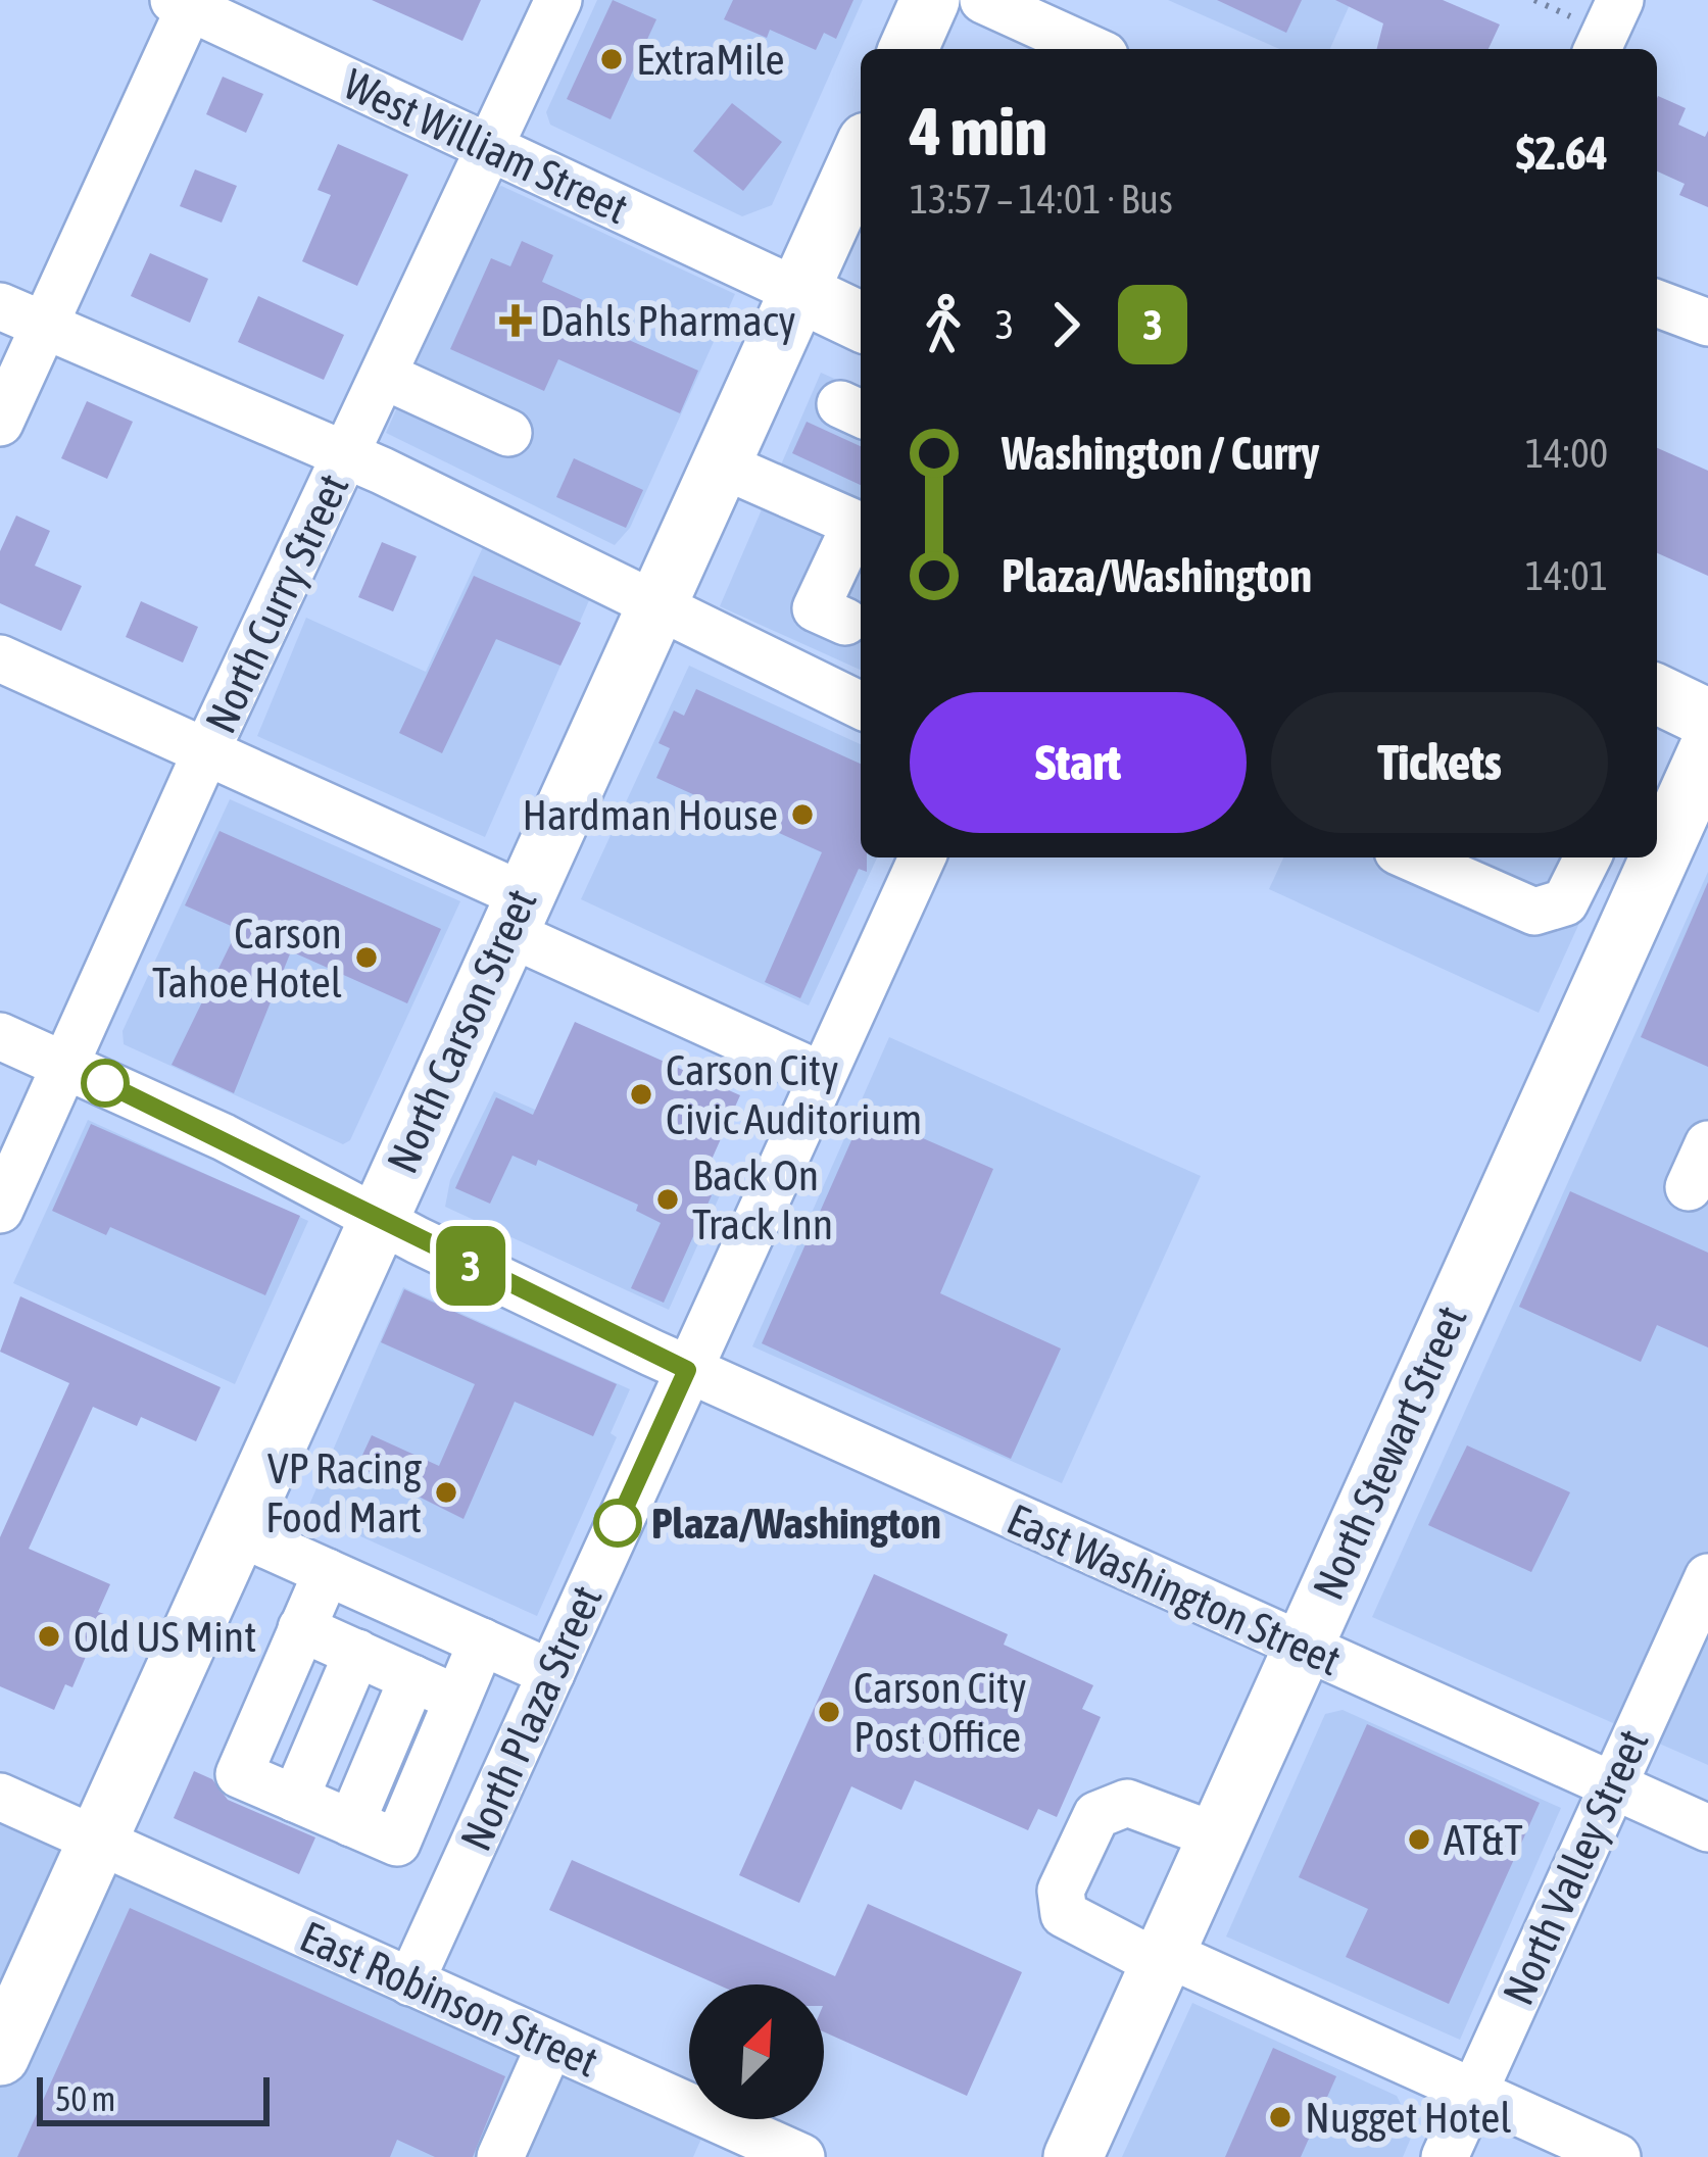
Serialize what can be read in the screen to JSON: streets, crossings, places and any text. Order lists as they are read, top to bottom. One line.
{"streets":{"main road":["North Carson Street","North Stewart Street"],"street":["West William Street","North Curry Street","East Washington Street","North Plaza Street","North Valley Street","East Robinson Street"]},"crossings":[["West William Street","North Curry Street"],["West William Street","North Carson Street"],["North Curry Street","East Washington Street"],["North Carson Street","East Washington Street"],["North Carson Street","East Robinson Street"],["North Stewart Street","East Washington Street"],["East Washington Street","North Plaza Street"],["East Washington Street","North Valley Street"],["North Plaza Street","East Robinson Street"]],"places":{"other":["ExtraMile","Hardman House","Carson Tahoe Hotel","Carson City Civic Auditorium","Back On Track Inn","VP Racing Food Mart","Plaza/Washington","Old US Mint","Carson City Post Office","AT&T","Nugget Hotel"],"health":["Dahls Pharmacy"]},"lines":["bus line 3"],"scale_bar":"50 m","north":"top right","page":{"on_map":"3","heading":["4 min","13:57 – 14:01 · Bus","$2.64"],"legs":["3","3"],"list":[{"name":"Washington / Curry","value":"14:00"},{"name":"Plaza/Washington","value":"14:01"}],"buttons":["Start","Tickets"],"scale":"50 m"}}
